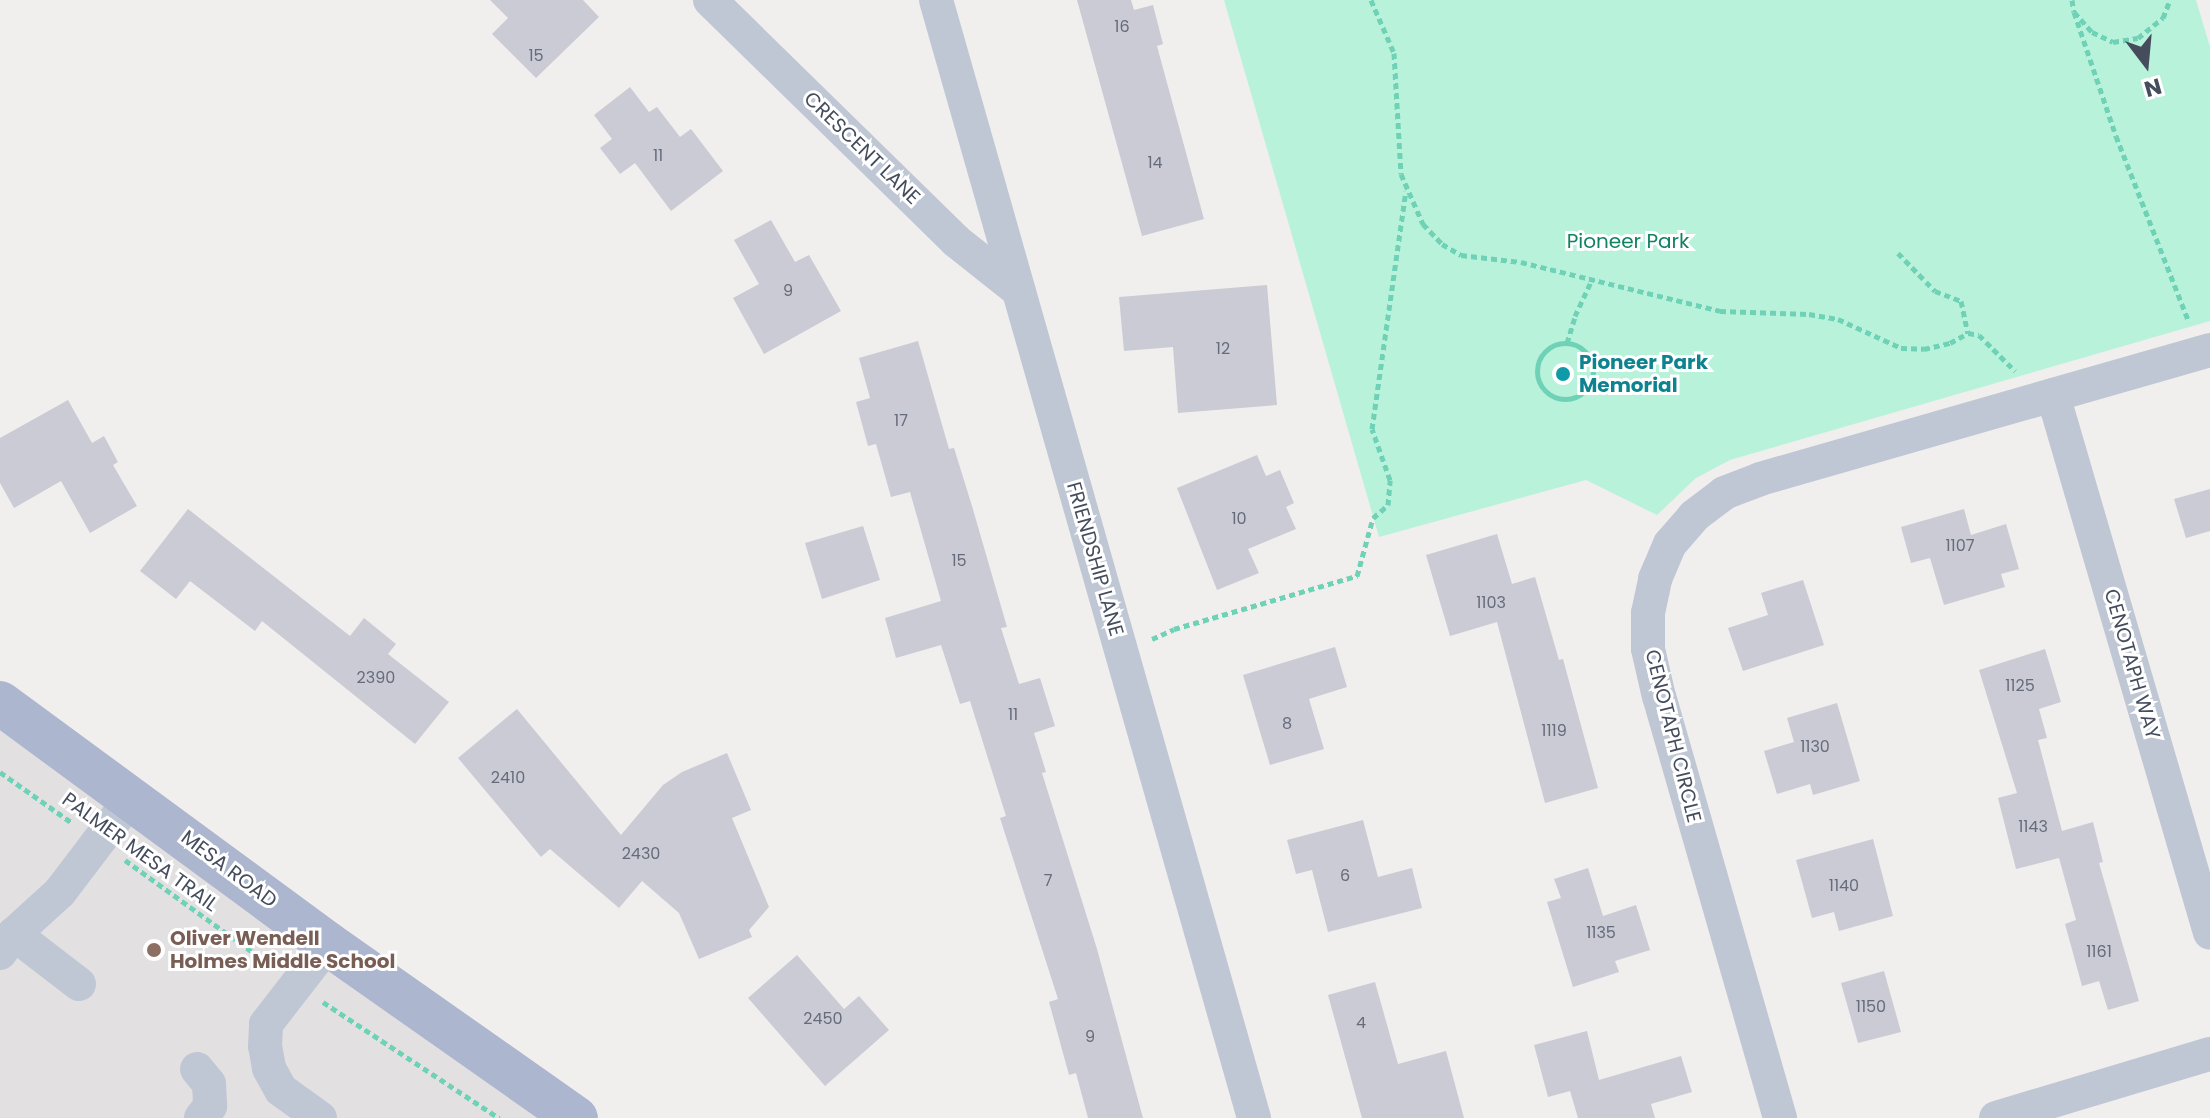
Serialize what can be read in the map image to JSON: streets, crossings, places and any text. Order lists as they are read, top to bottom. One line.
{"streets":{"main road":["MESA ROAD"],"street":["CRESCENT LANE","FRIENDSHIP LANE","CENOTAPH WAY","CENOTAPH CIRCLE"],"path":["PALMER MESA TRAIL"]},"crossings":[["CRESCENT LANE","FRIENDSHIP LANE"],["CENOTAPH WAY","CENOTAPH CIRCLE"]],"parks":["Pioneer Park"],"places":["Pioneer Park Memorial","Oliver Wendell Holmes Middle School"],"house_numbers":["16","15","11","14","9","12","17","10","1107","15","1103","2390","1125","11","8","1119","1130","2410","1143","2430","6","7","1140","1135","1161","1150","2450","4","9"],"north":"bottom"}
